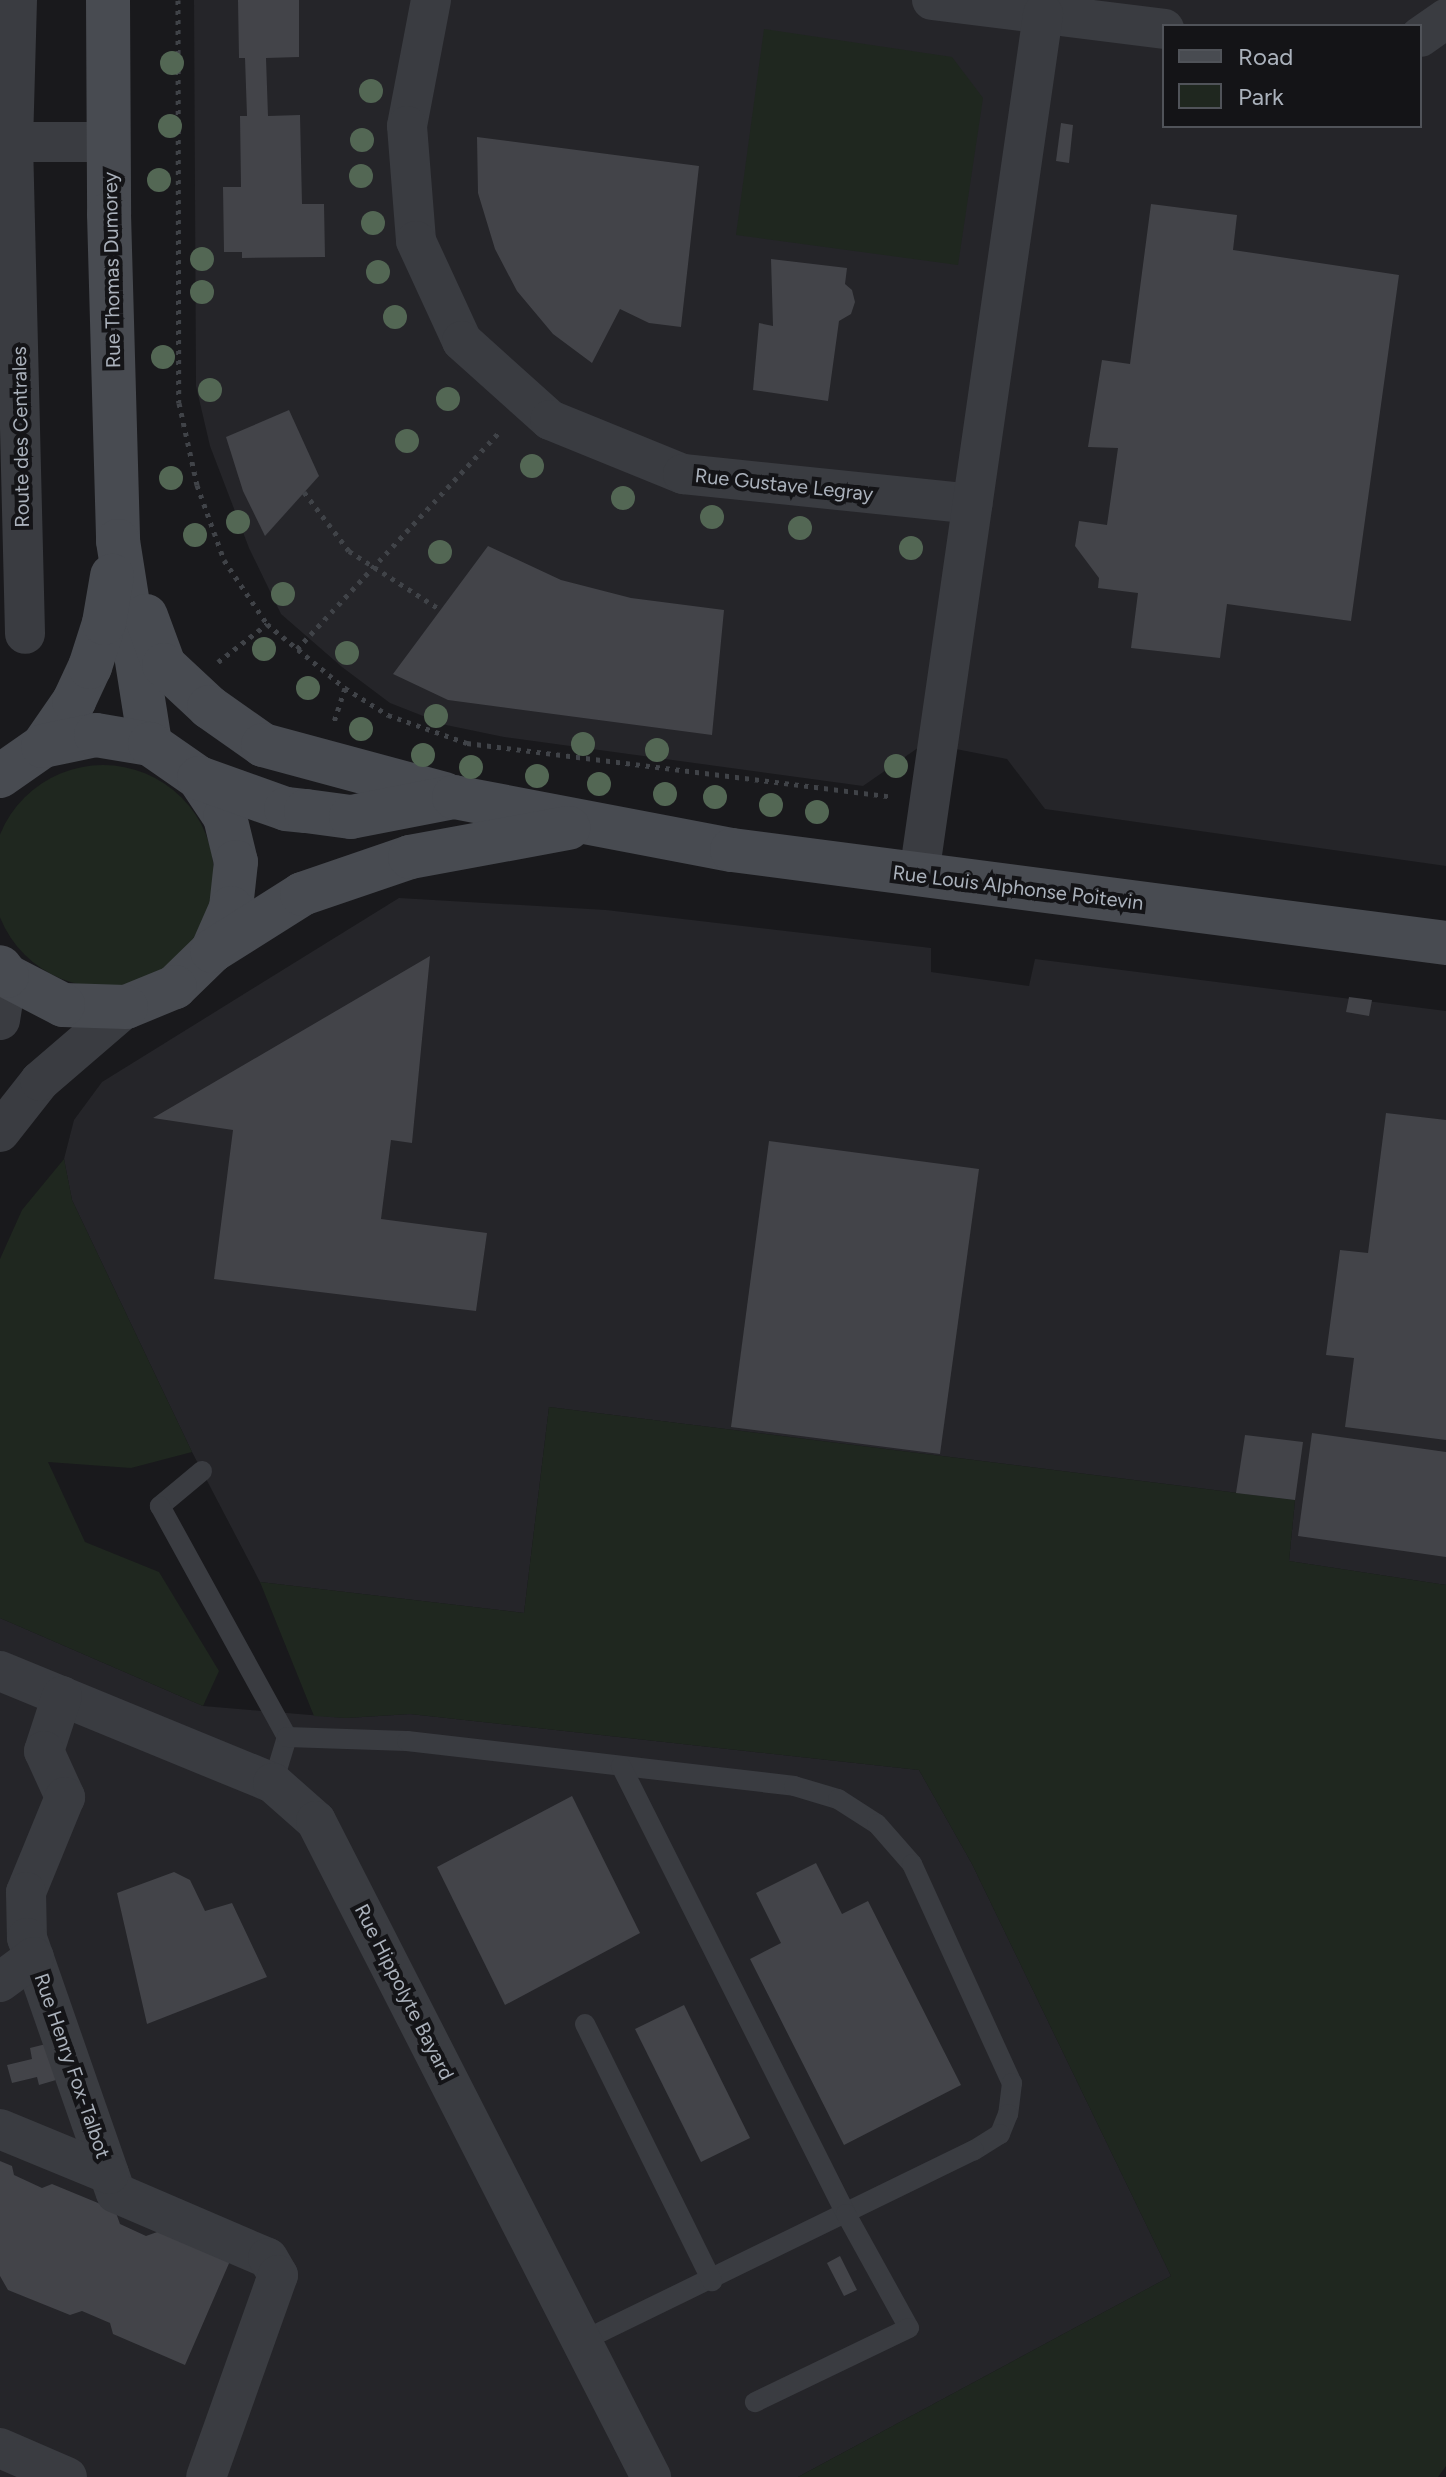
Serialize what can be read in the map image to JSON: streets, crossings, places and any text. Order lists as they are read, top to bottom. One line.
{"streets":{"street":["Rue Thomas Dumorey","Route des Centrales","Rue Gustave Legray","Rue Louis Alphonse Poitevin","Rue Hippolyte Bayard","Rue Henry Fox-Talbot"]},"crossings":[["Rue Hippolyte Bayard","Rue Henry Fox-Talbot"]],"legend":["Road","Park"]}
